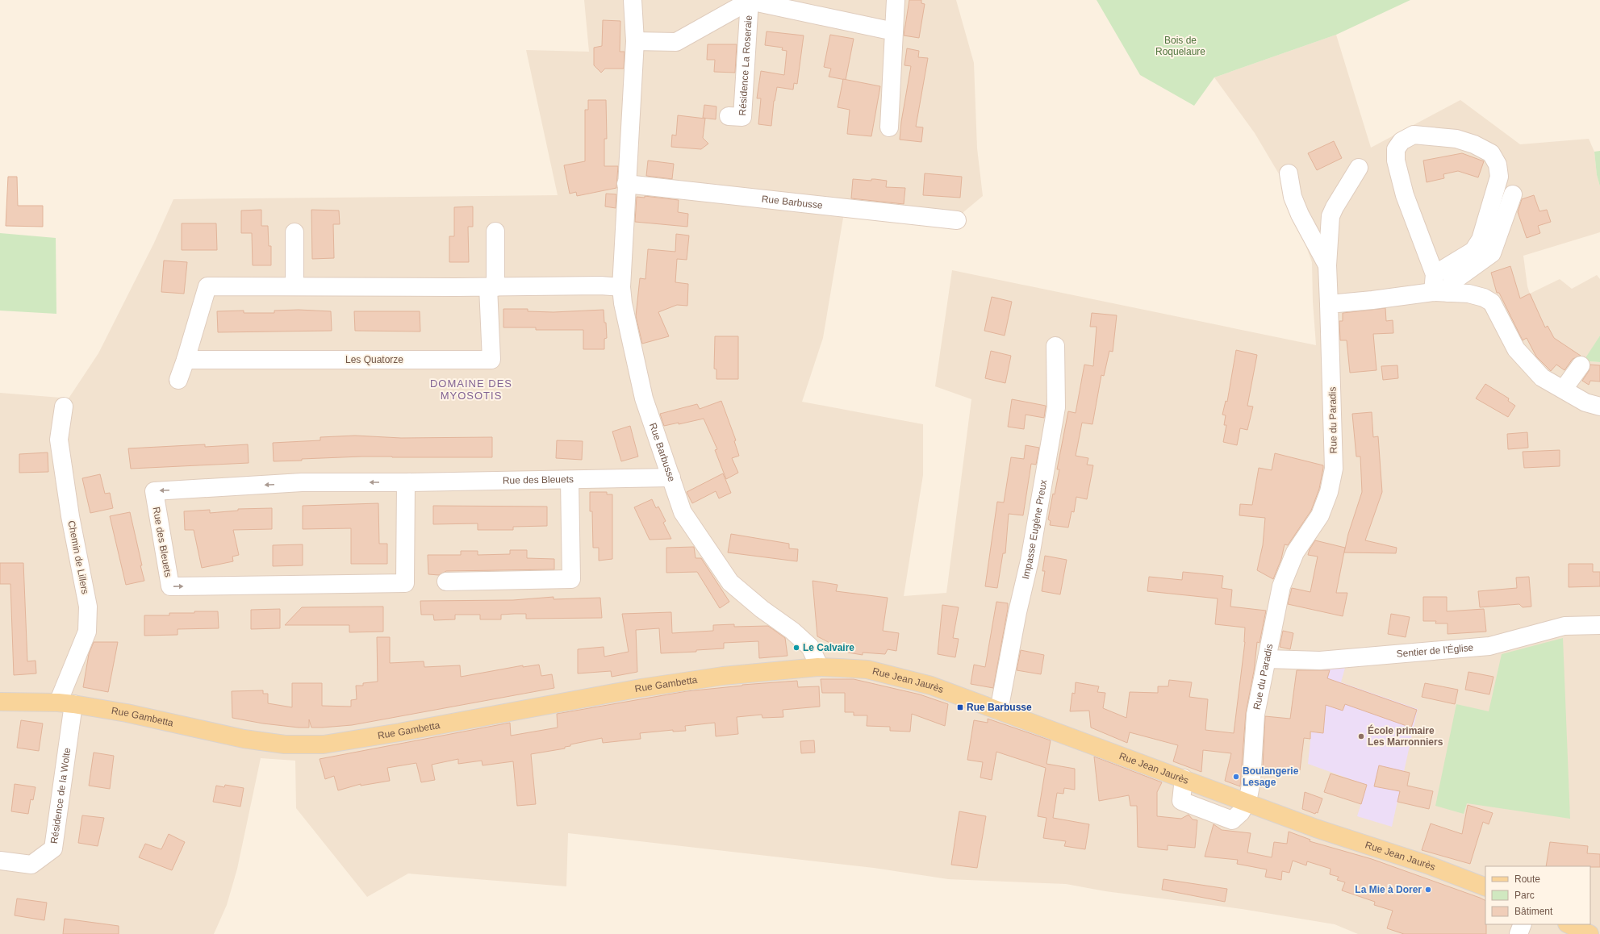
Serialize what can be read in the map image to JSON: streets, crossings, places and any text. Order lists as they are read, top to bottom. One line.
{"streets":{"main road":["Rue Jean Jaurès","Rue Gambetta"],"street":["Résidence La Roseraie","Rue Barbusse","Les Quatorze","Rue du Paradis","Rue des Bleuets","Impasse Eugène Preux","Chemin de Lillers","Sentier de l'Église","Résidence de la Wolte"]},"crossings":[["Résidence La Roseraie","Rue Barbusse"],["Rue Barbusse","Rue des Bleuets"],["Rue Barbusse","Rue Jean Jaurès"],["Rue Barbusse","Rue Gambetta"],["Rue du Paradis","Sentier de l'Église"],["Rue du Paradis","Rue Jean Jaurès"],["Impasse Eugène Preux","Rue Jean Jaurès"],["Chemin de Lillers","Rue Gambetta"],["Chemin de Lillers","Résidence de la Wolte"],["Rue Jean Jaurès","Rue Gambetta"],["Rue Gambetta","Résidence de la Wolte"]],"districts":["DOMAINE DES MYOSOTIS"],"parks":["Bois de Roquelaure"],"places":{"other":["Le Calvaire","École primaire Les Marronniers","Boulangerie Lesage","La Mie à Dorer"],"transit":["Rue Barbusse"]},"legend":["Route","Parc","Bâtiment"]}
